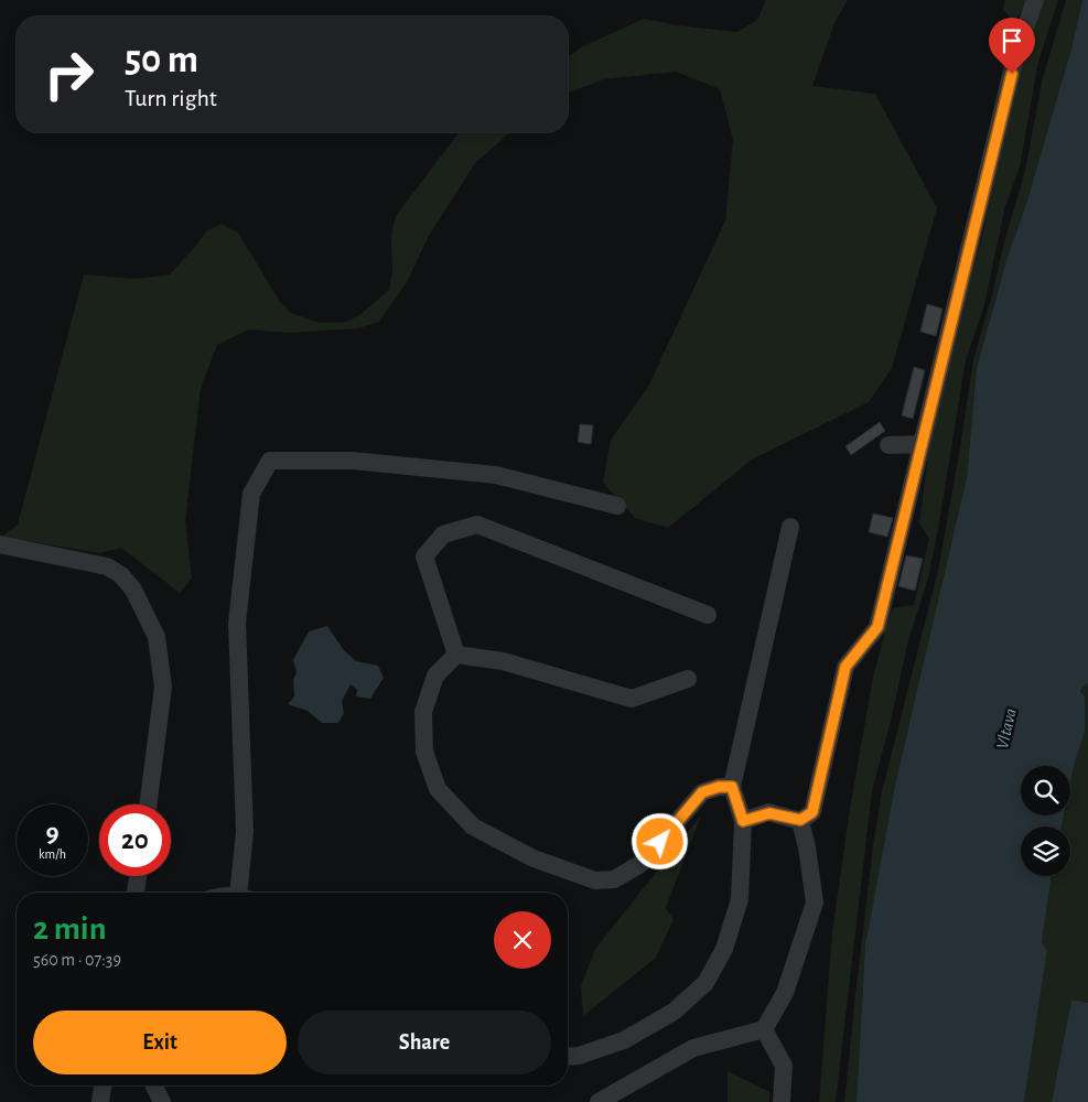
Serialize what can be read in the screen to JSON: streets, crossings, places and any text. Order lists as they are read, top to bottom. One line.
{"water":["Vltava"],"page":{"turn":["50 m","Turn right"],"speed":"9 km/h","limit":"20","heading":["2 min","560 m · 07:39"],"buttons":["Exit","Share"]}}
